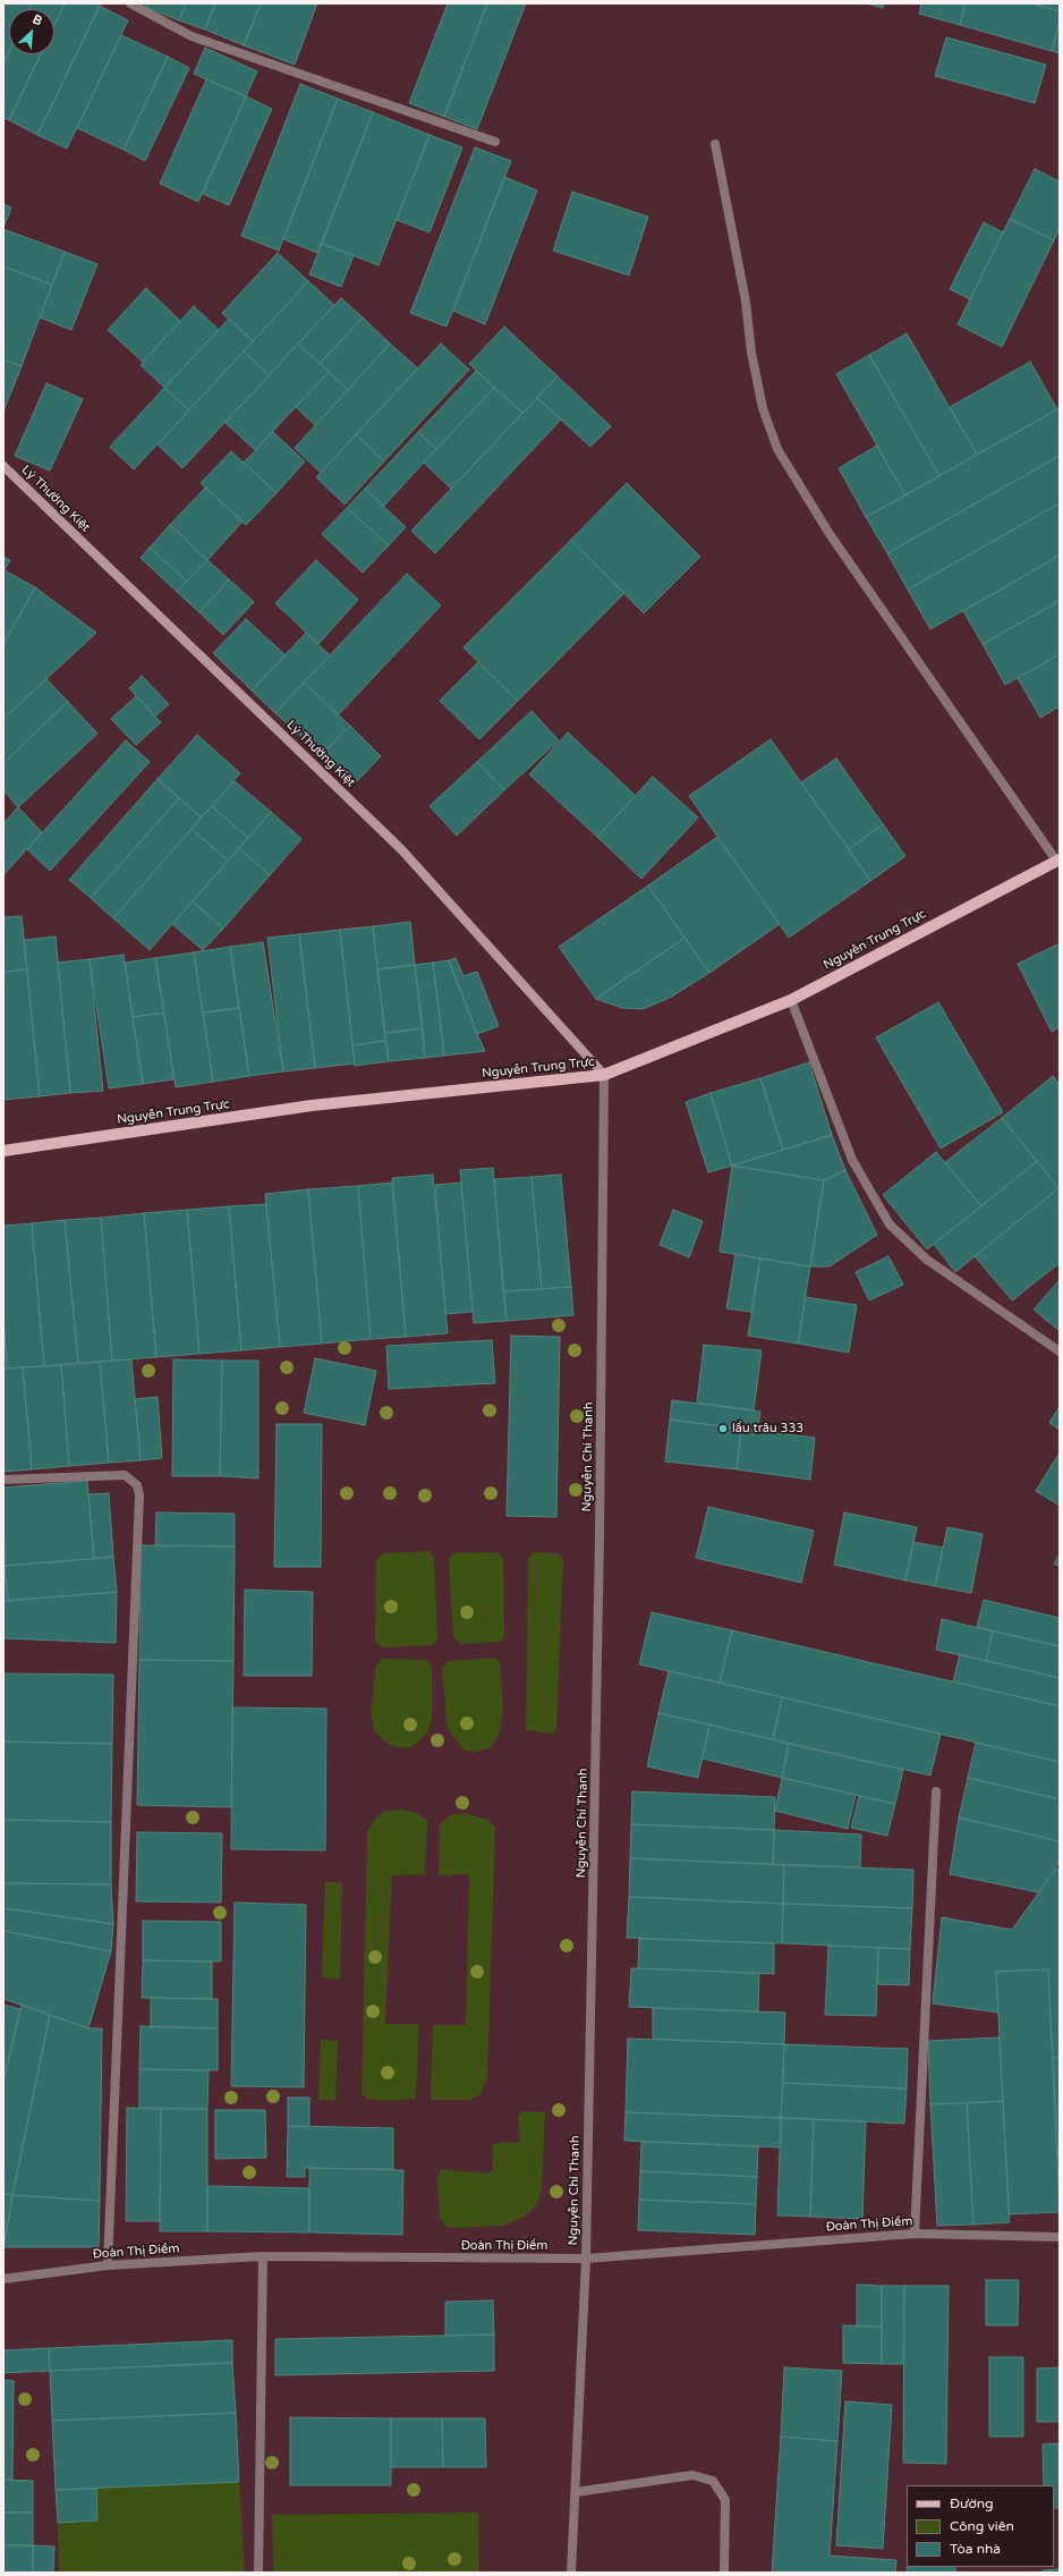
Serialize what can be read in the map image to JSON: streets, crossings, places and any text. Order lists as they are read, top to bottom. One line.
{"streets":{"main road":["Nguyễn Trung Trực"],"street":["Lý Thường Kiệt","Nguyễn Chí Thanh","Đoàn Thị Điểm"]},"crossings":[["Lý Thường Kiệt","Nguyễn Trung Trực"],["Lý Thường Kiệt","Nguyễn Chí Thanh"],["Nguyễn Trung Trực","Nguyễn Chí Thanh"],["Nguyễn Chí Thanh","Đoàn Thị Điểm"]],"places":["lẩu trâu 333"],"legend":["Đường","Công viên","Tòa nhà"],"north":"top right"}
